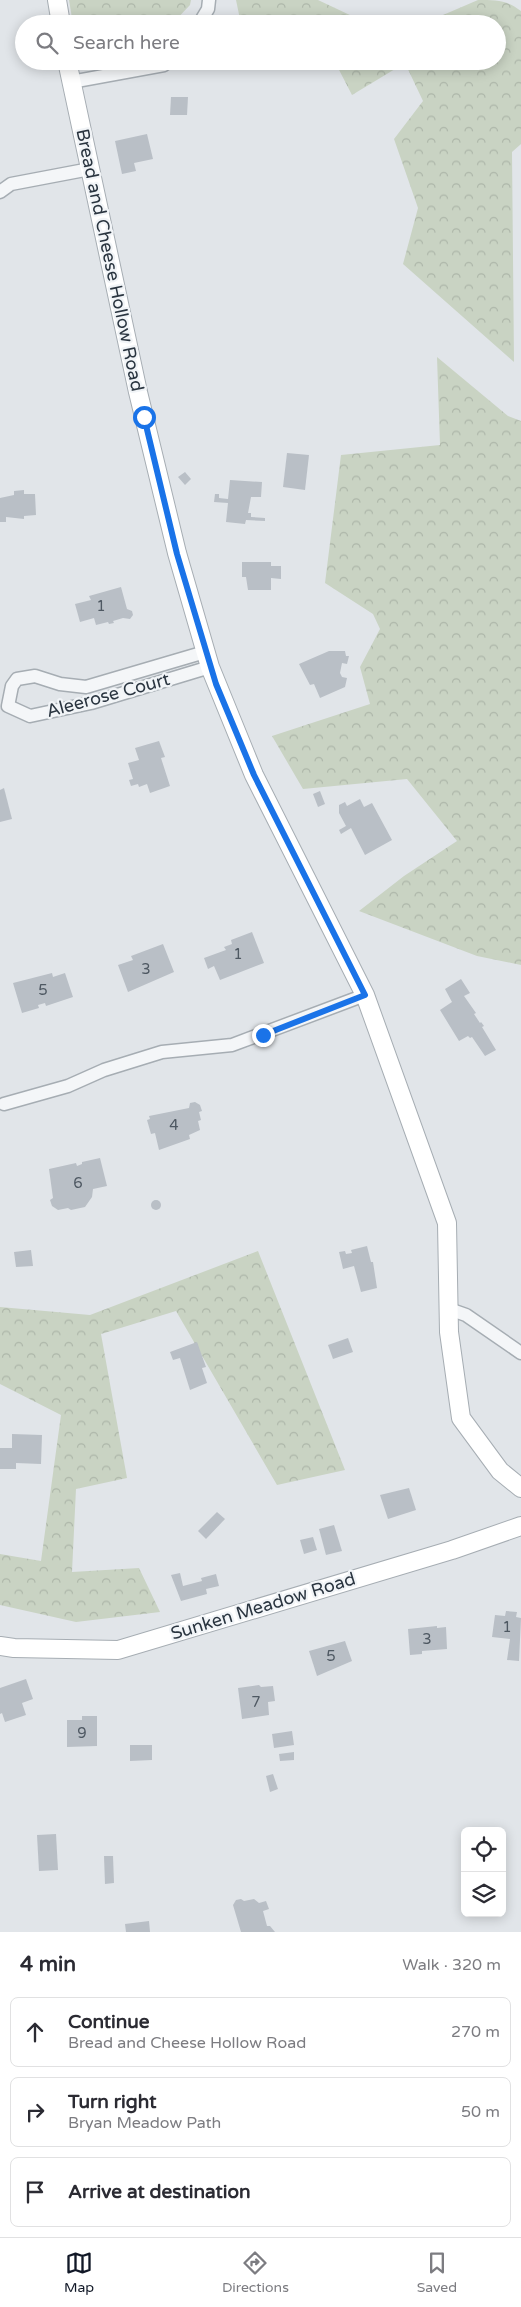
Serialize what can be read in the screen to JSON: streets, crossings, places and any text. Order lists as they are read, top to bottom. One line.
{"streets":{"main road":["Bread and Cheese Hollow Road","Sunken Meadow Road"],"street":["Aleerose Court"]},"crossings":[["Bread and Cheese Hollow Road","Aleerose Court"]],"house_numbers":["1","1","3","5","4","6","1","3","5","7","9"],"page":{"search":"Search here","heading":["4 min","Walk · 320 m"],"list":[["Continue","Bread and Cheese Hollow Road","270 m"],["Turn right","Bryan Meadow Path","50 m"],"Arrive at destination"],"nav":["Map","Directions","Saved"]}}
